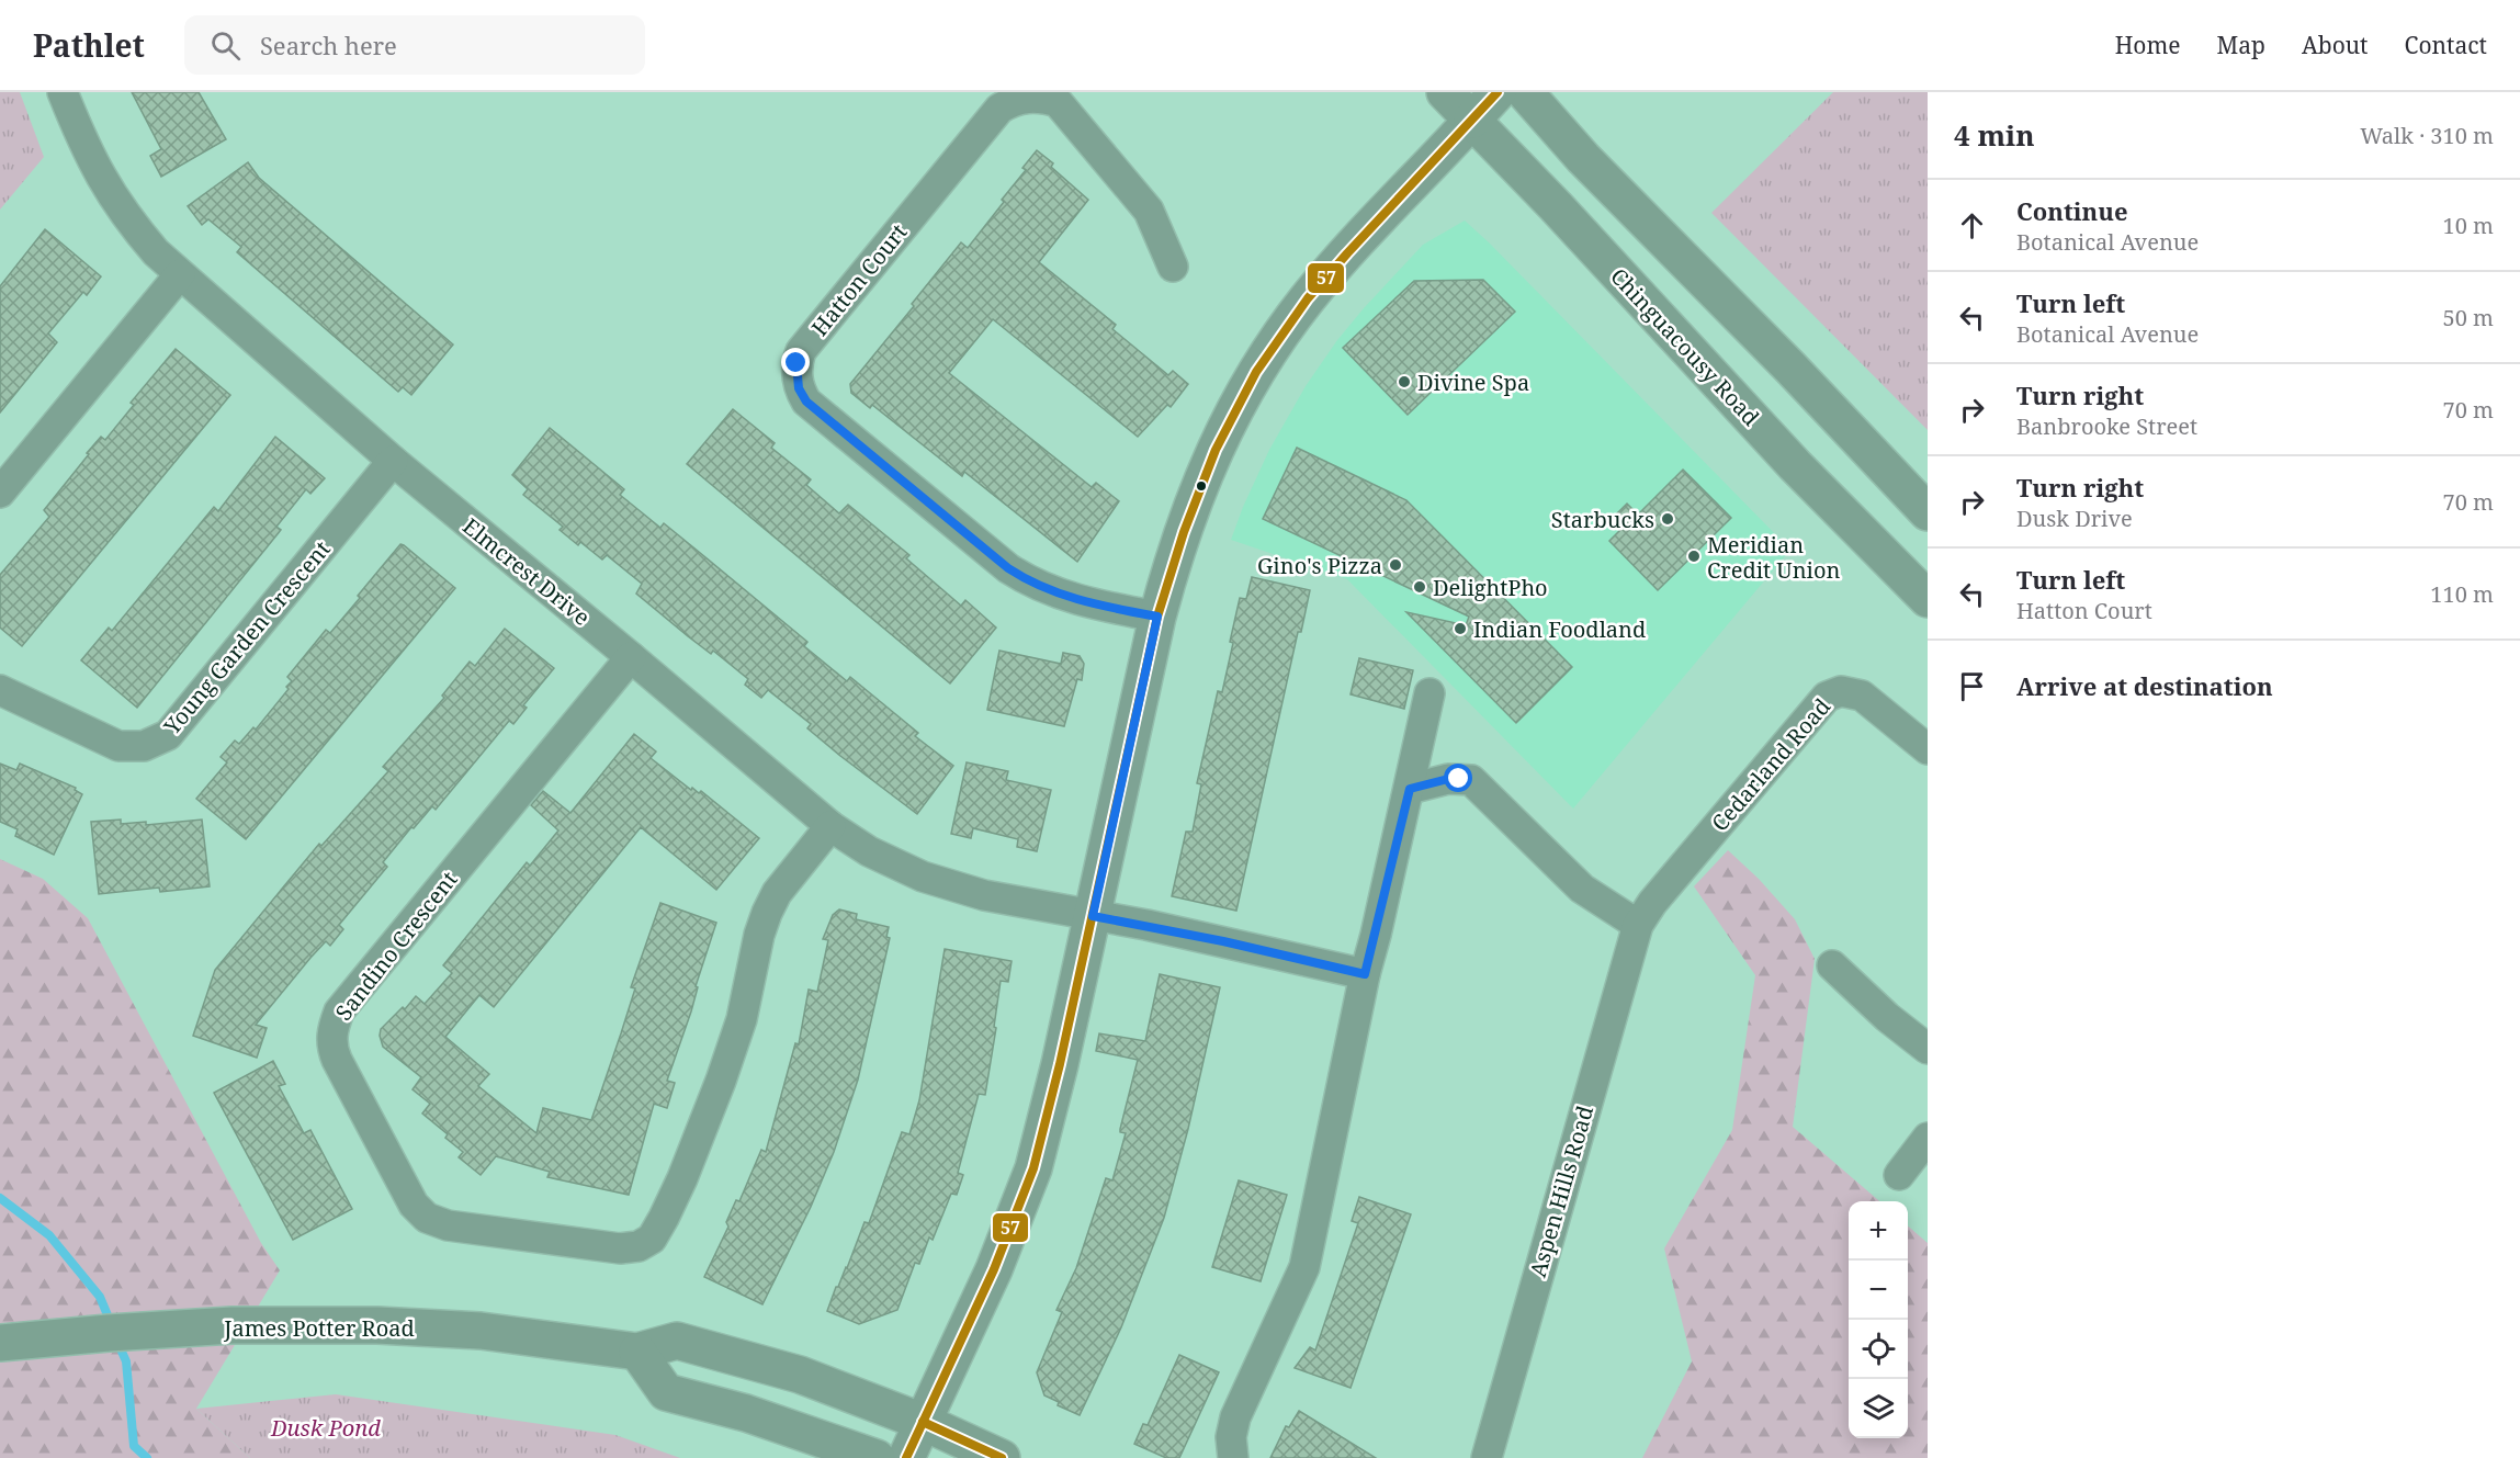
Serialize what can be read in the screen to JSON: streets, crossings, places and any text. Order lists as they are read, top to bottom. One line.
{"streets":{"main road":["Chinguacousy Road","James Potter Road"],"street":["Hatton Court","Elmcrest Drive","Young Garden Crescent","Cedarland Road","Sandino Crescent","Aspen Hills Road"]},"crossings":[["Elmcrest Drive","Young Garden Crescent"],["Elmcrest Drive","Sandino Crescent"],["Cedarland Road","Aspen Hills Road"]],"parks":["Dusk Pond"],"places":["Divine Spa","Starbucks","Meridian Credit Union","Gino's Pizza","DelightPho","Indian Foodland"],"lines":["transit line 57"],"page":{"header":"Pathlet","search":"Search here","nav":["Home","Map","About","Contact"],"heading":["4 min","Walk · 310 m"],"list":[["Continue","Botanical Avenue","10 m"],["Turn left","Botanical Avenue","50 m"],["Turn right","Banbrooke Street","70 m"],["Turn right","Dusk Drive","70 m"],["Turn left","Hatton Court","110 m"],"Arrive at destination"],"map_buttons":["+","−"]}}
